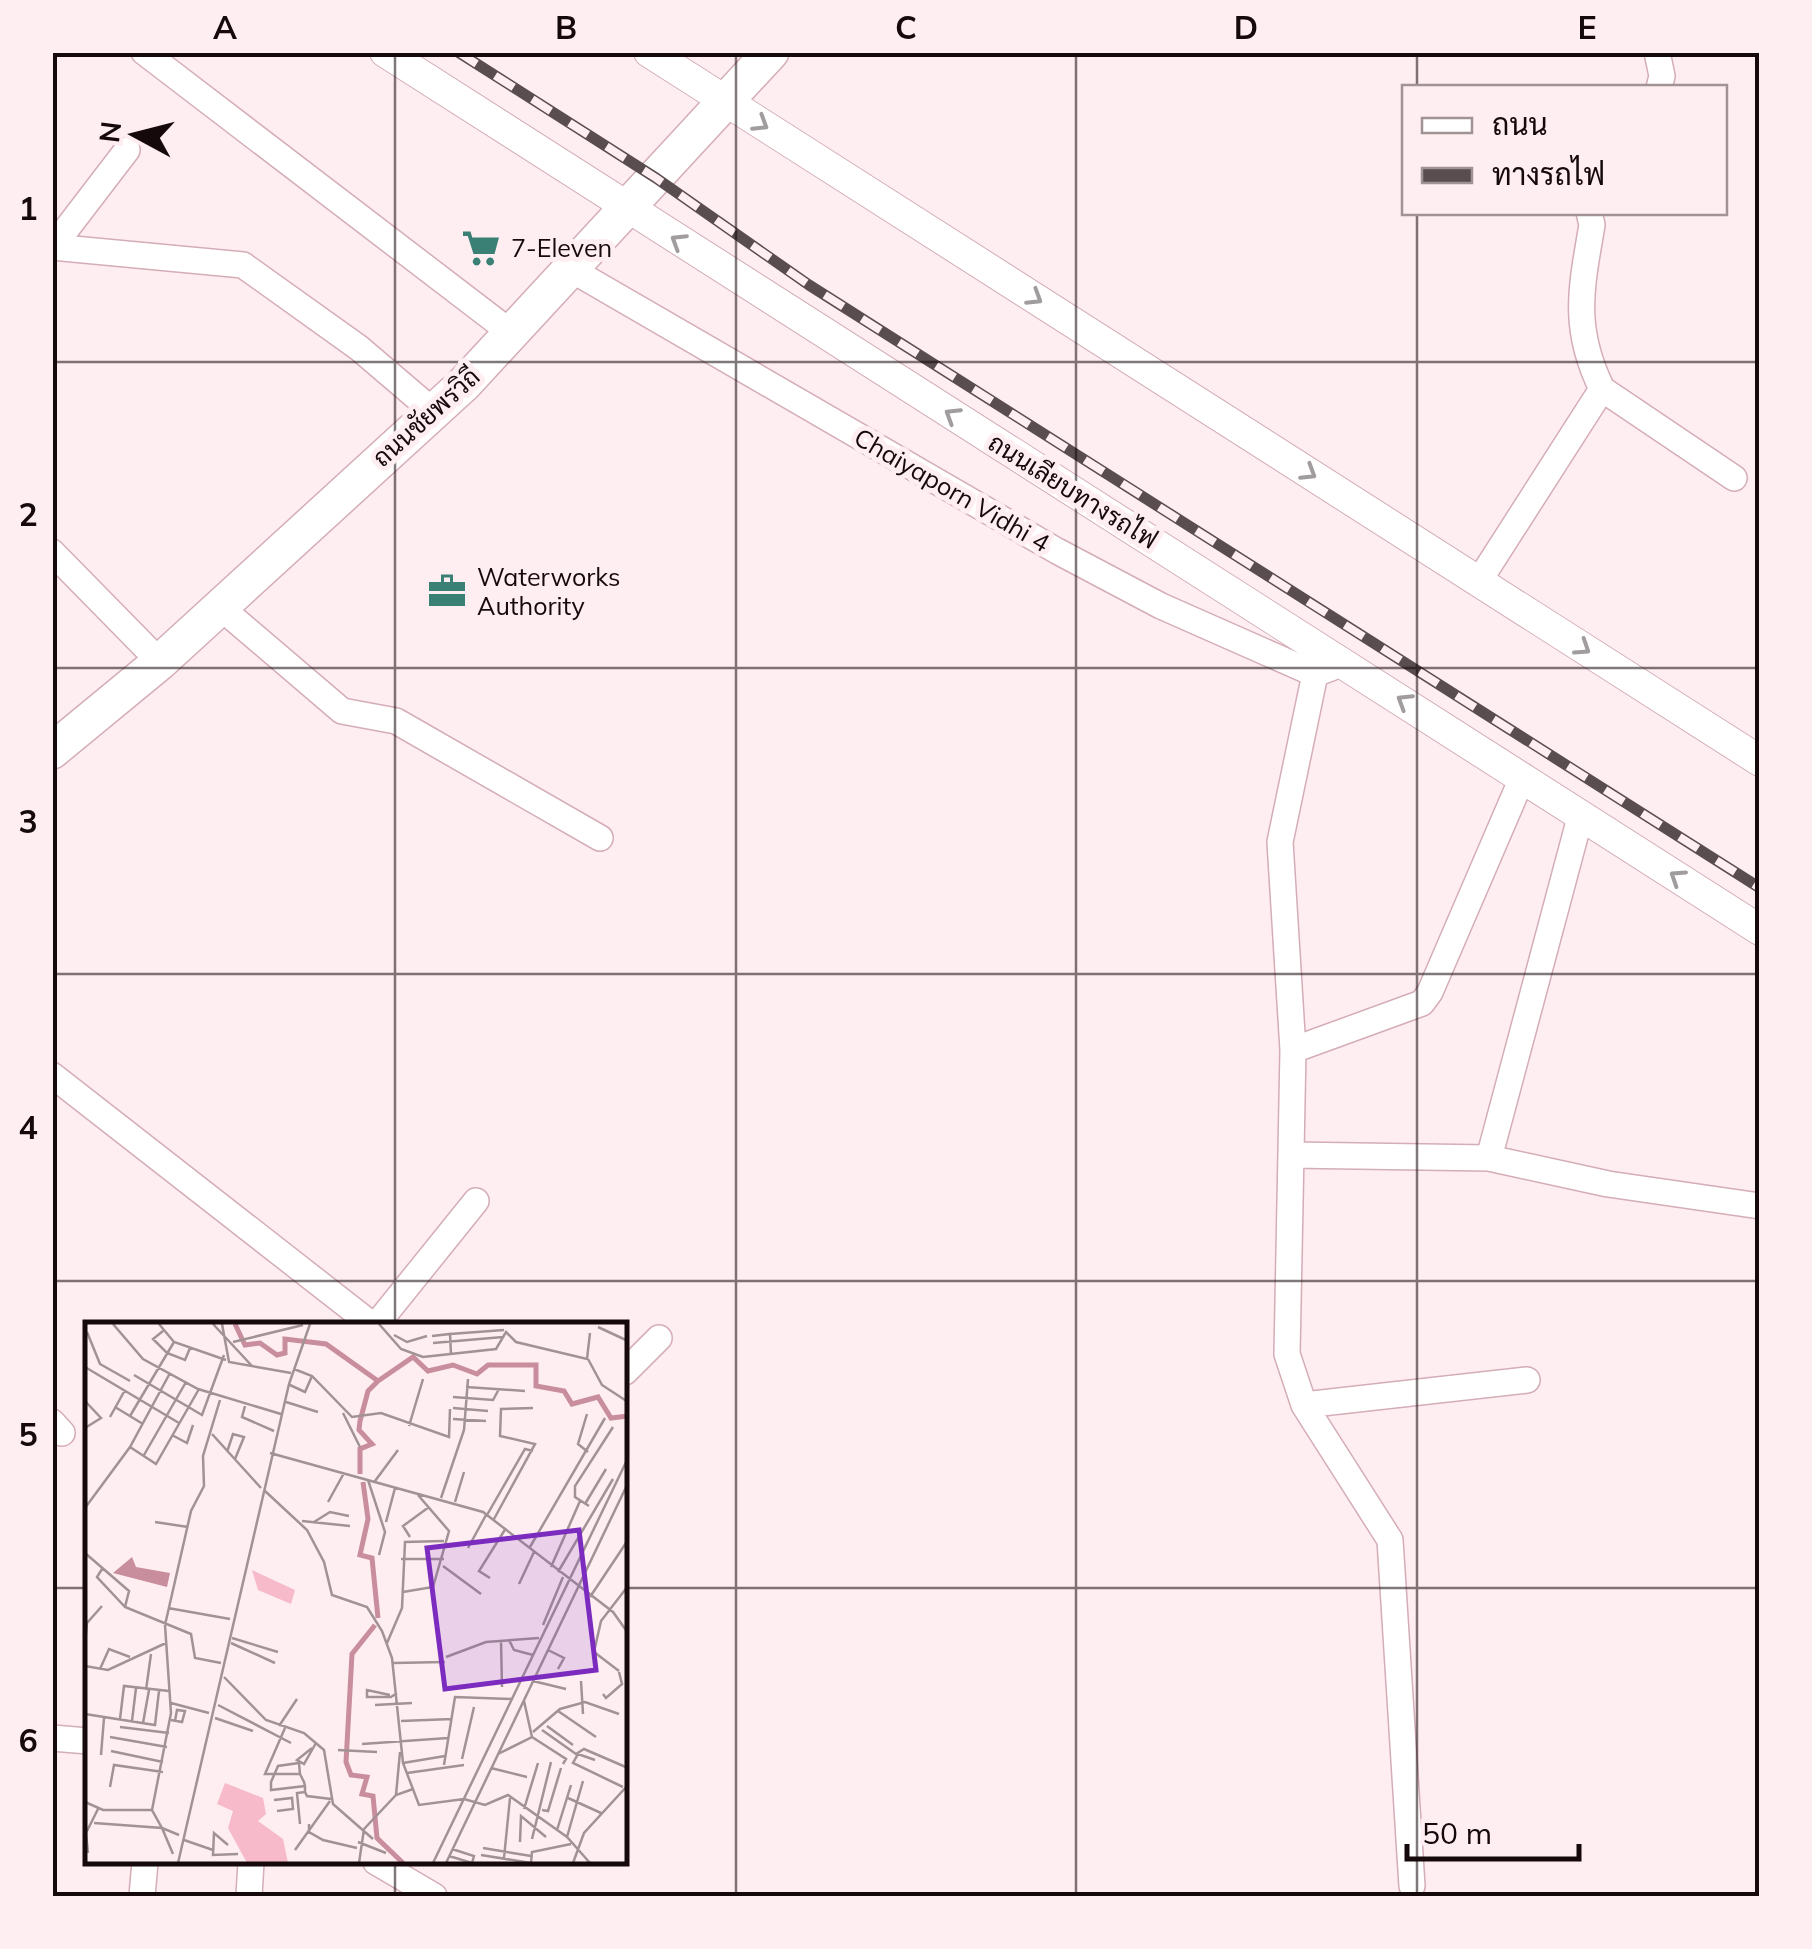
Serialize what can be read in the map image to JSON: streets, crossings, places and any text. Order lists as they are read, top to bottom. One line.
{"streets":{"main road":["ถนนชัยพรวิถี"],"street":["Chaiyaporn Vidhi 4","ถนนเลียบทางรถไฟ"]},"crossings":[["ถนนชัยพรวิถี","Chaiyaporn Vidhi 4"],["ถนนชัยพรวิถี","ถนนเลียบทางรถไฟ"]],"places":{"supermarket":["7-Eleven"],"office":["Waterworks Authority"]},"legend":["ถนน","ทางรถไฟ"],"scale_bar":"50 m","north":"left","grid":{"columns":["A","B","C","D","E"],"rows":["1","2","3","4","5","6"]}}
